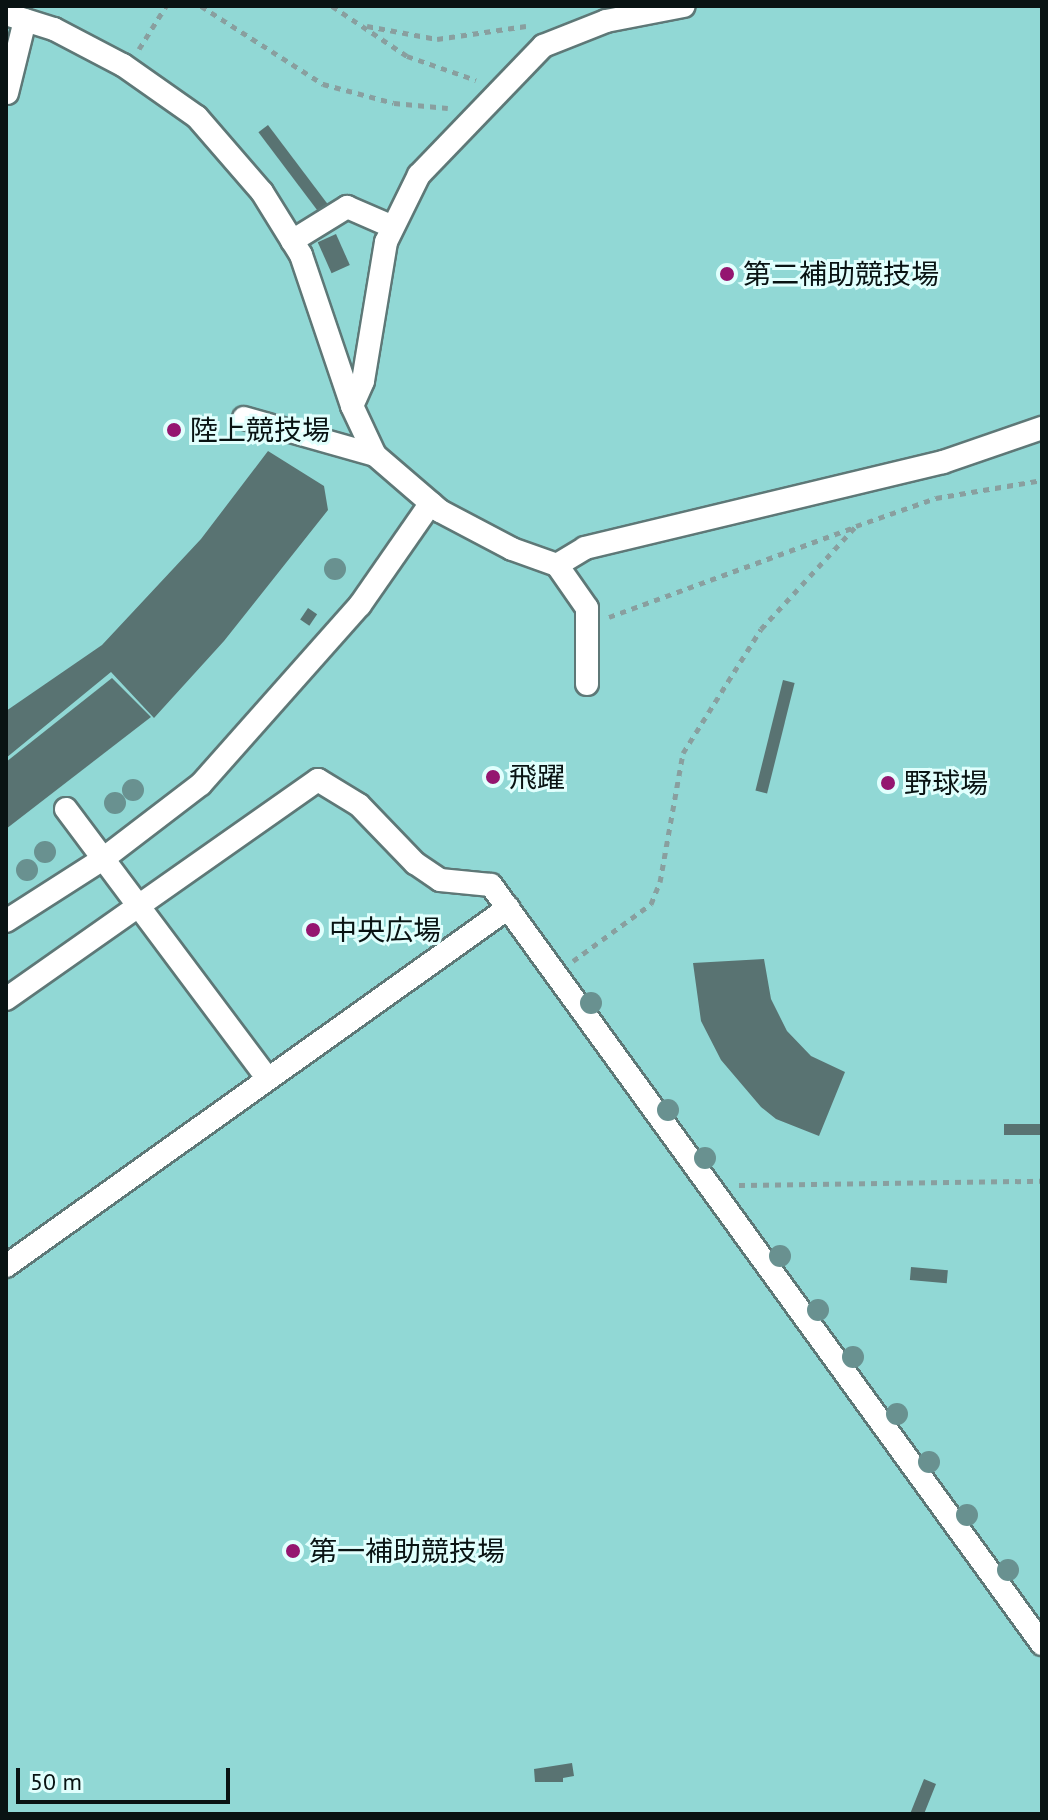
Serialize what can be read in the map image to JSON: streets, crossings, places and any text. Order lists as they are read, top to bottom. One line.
{"places":["第二補助競技場","陸上競技場","飛躍","野球場","中央広場","第一補助競技場"],"scale_bar":"50 m"}
